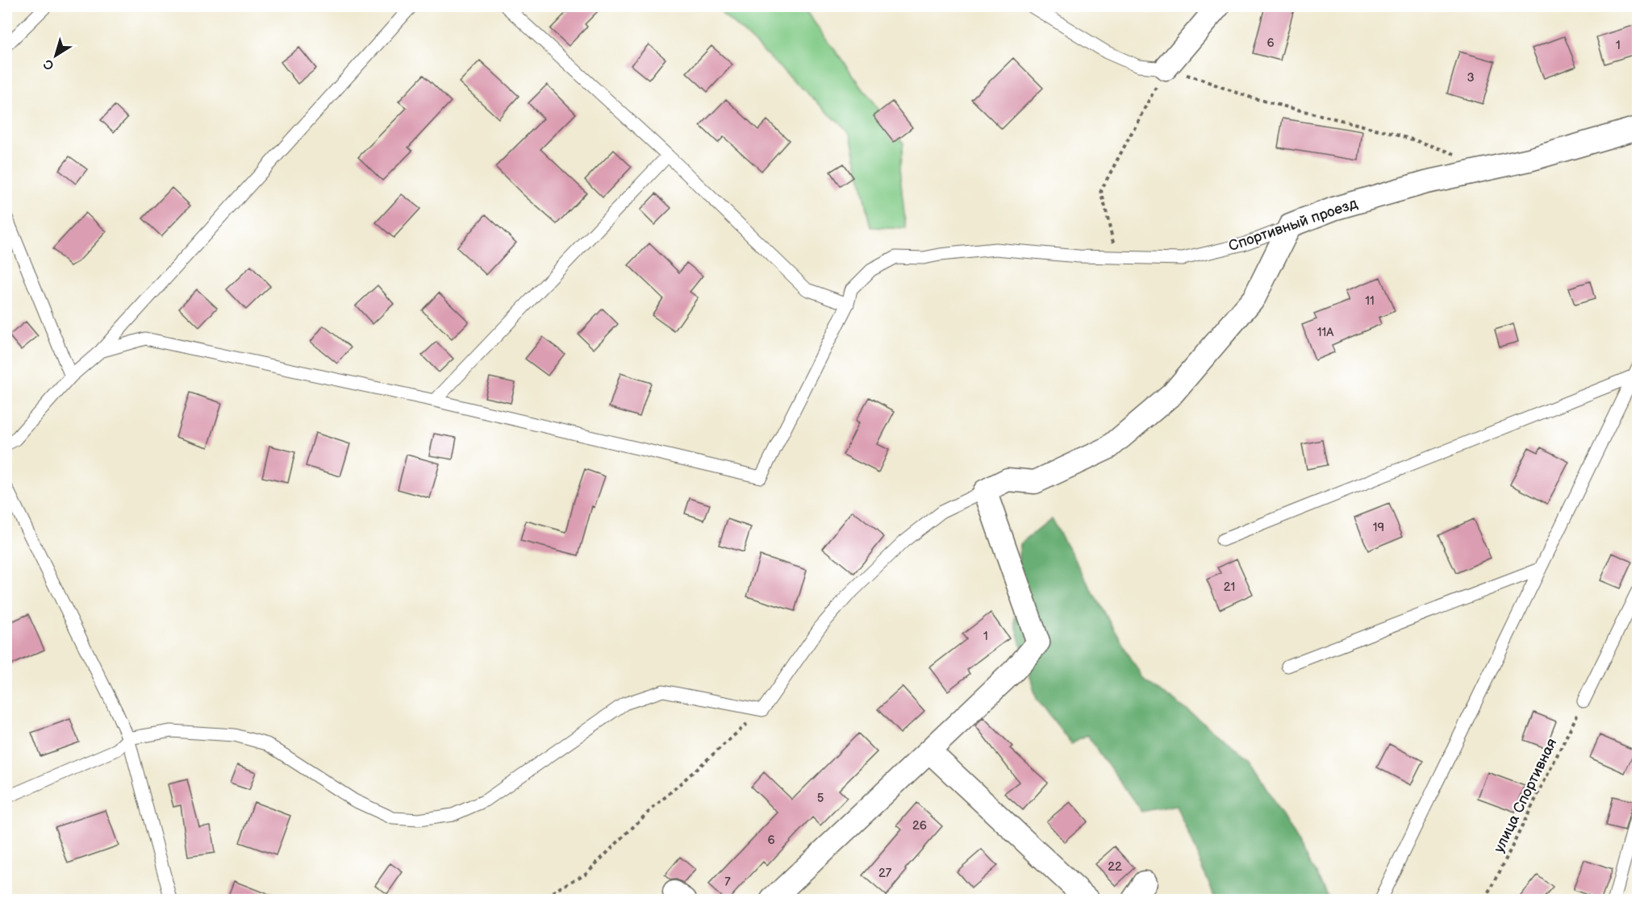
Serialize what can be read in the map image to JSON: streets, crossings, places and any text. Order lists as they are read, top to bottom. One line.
{"streets":{"street":["Спортивный проезд"],"path":["улица Спортивная"]},"house_numbers":["6","1","3","11","11А","19","21","1","5","26","6","22","27","7"],"north":"bottom left"}
